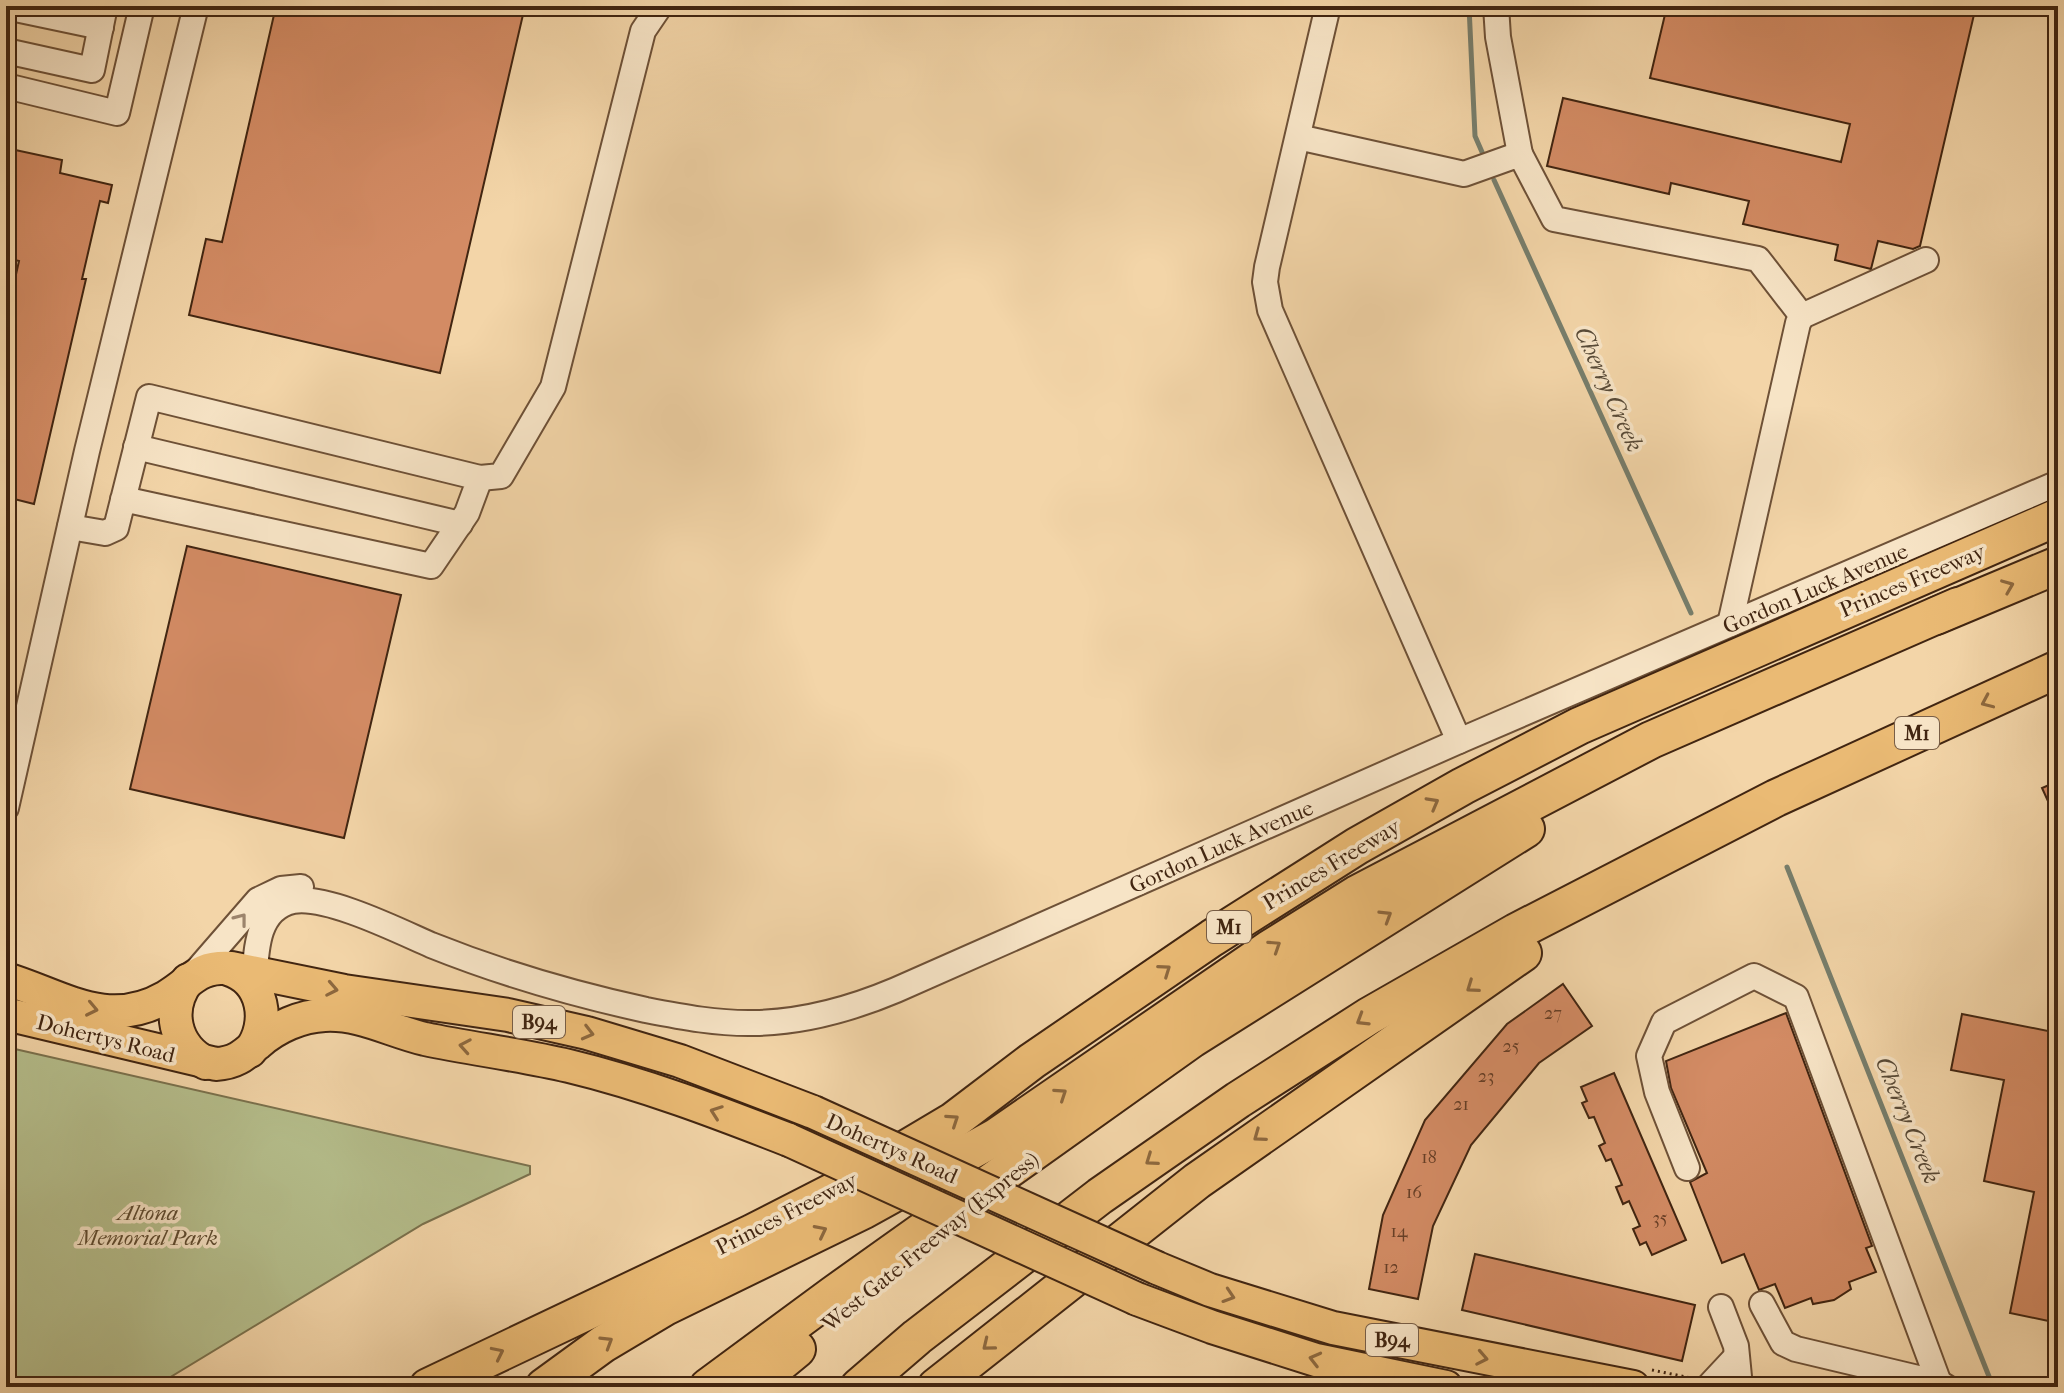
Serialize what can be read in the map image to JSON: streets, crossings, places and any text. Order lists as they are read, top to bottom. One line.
{"streets":{"highway":["Princes Freeway","M1","West Gate Freeway (Express)"],"main road":["B94","Dohertys Road"],"street":["Gordon Luck Avenue"]},"crossings":[["Princes Freeway","West Gate Freeway (Express)"],["Gordon Luck Avenue","Dohertys Road"]],"water":["Cherry Creek"],"parks":["Altona Memorial Park"],"house_numbers":["27","25","23","21","18","16","35","14","12"]}
